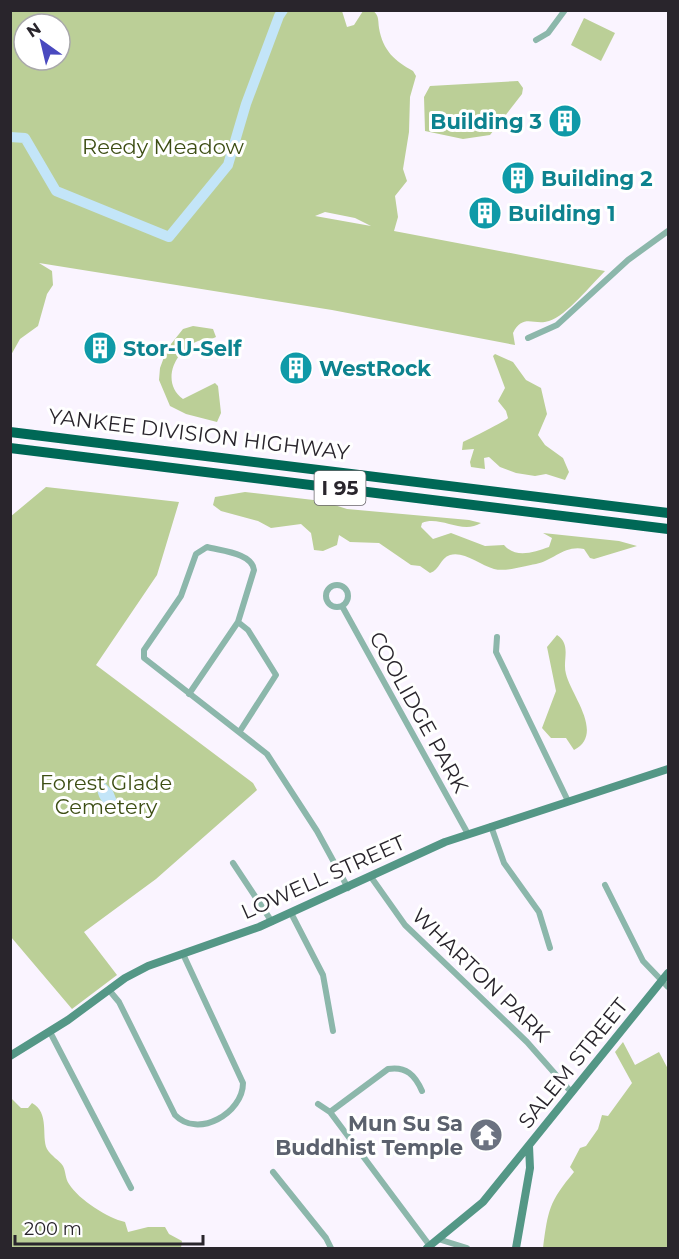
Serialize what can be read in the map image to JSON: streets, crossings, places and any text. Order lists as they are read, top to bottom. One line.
{"streets":{"highway":["YANKEE DIVISION HIGHWAY","I 95"],"main road":["LOWELL STREET","SALEM STREET"],"street":["COOLIDGE PARK","WHARTON PARK"]},"crossings":[["COOLIDGE PARK","LOWELL STREET"],["LOWELL STREET","WHARTON PARK"],["WHARTON PARK","SALEM STREET"]],"parks":["Reedy Meadow","Forest Glade Cemetery"],"places":{"building":["Building 3","Building 2","Building 1","Stor-U-Self","WestRock"],"temple":["Mun Su Sa Buddhist Temple"]},"scale_bar":"200 m","north":"top left"}
